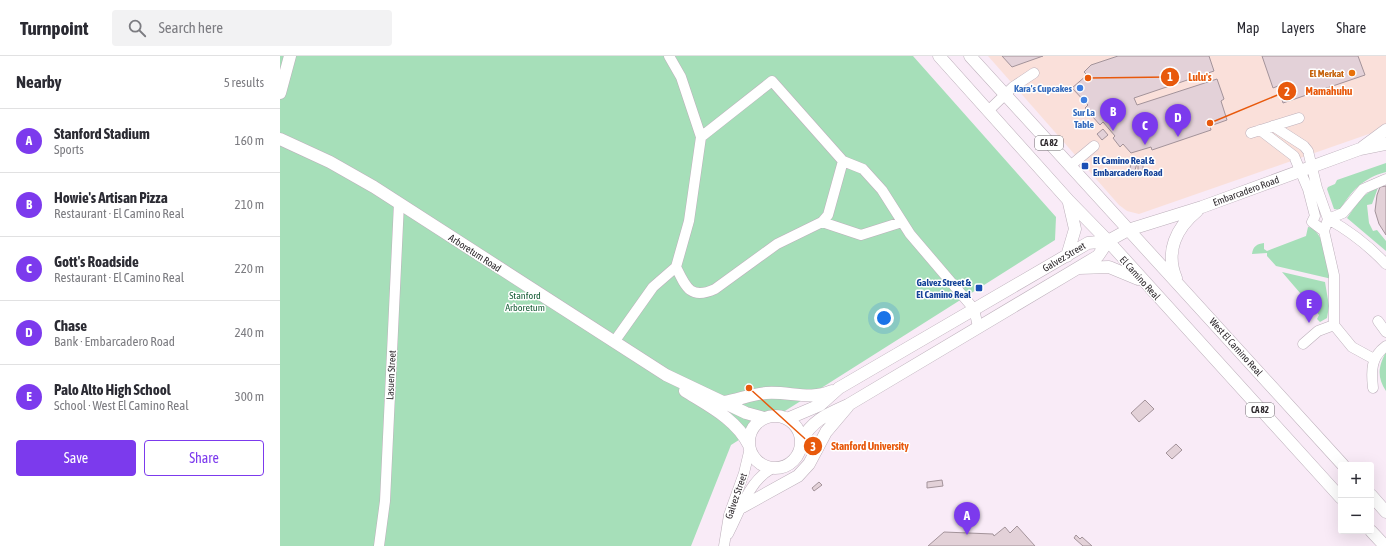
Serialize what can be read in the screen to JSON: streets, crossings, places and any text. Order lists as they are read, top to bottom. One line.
{"streets":{"main road":["CA 82","Embarcadero Road","Arboretum Road","Galvez Street","El Camino Real","West El Camino Real"],"street":["Lasuen Street"]},"crossings":[["CA 82","Embarcadero Road"],["CA 82","West El Camino Real"],["Embarcadero Road","Galvez Street"],["Embarcadero Road","El Camino Real"],["Embarcadero Road","West El Camino Real"],["Arboretum Road","Galvez Street"],["Arboretum Road","Lasuen Street"],["Galvez Street","El Camino Real"]],"parks":["Stanford Arboretum"],"places":{"other":["El Merkat","Lulu's","Kara's Cupcakes","Sur La Table","Mamahuhu","Stanford University"],"transit":["El Camino Real & Embarcadero Road","Galvez Street & El Camino Real"]},"page":{"header":"Turnpoint","search":"Search here","nav":["Map","Layers","Share"],"heading":["Nearby","5 results"],"pins":["B","D","C","E","A"],"list":[{"mark":"A","name":"Stanford Stadium","note":"Sports","value":"160 m"},{"mark":"B","name":"Howie's Artisan Pizza","note":"Restaurant · El Camino Real","value":"210 m"},{"mark":"C","name":"Gott's Roadside","note":"Restaurant · El Camino Real","value":"220 m"},{"mark":"D","name":"Chase","note":"Bank · Embarcadero Road","value":"240 m"},{"mark":"E","name":"Palo Alto High School","note":"School · West El Camino Real","value":"300 m"}],"buttons":["Save","Share"],"map_buttons":["+","−"]}}
